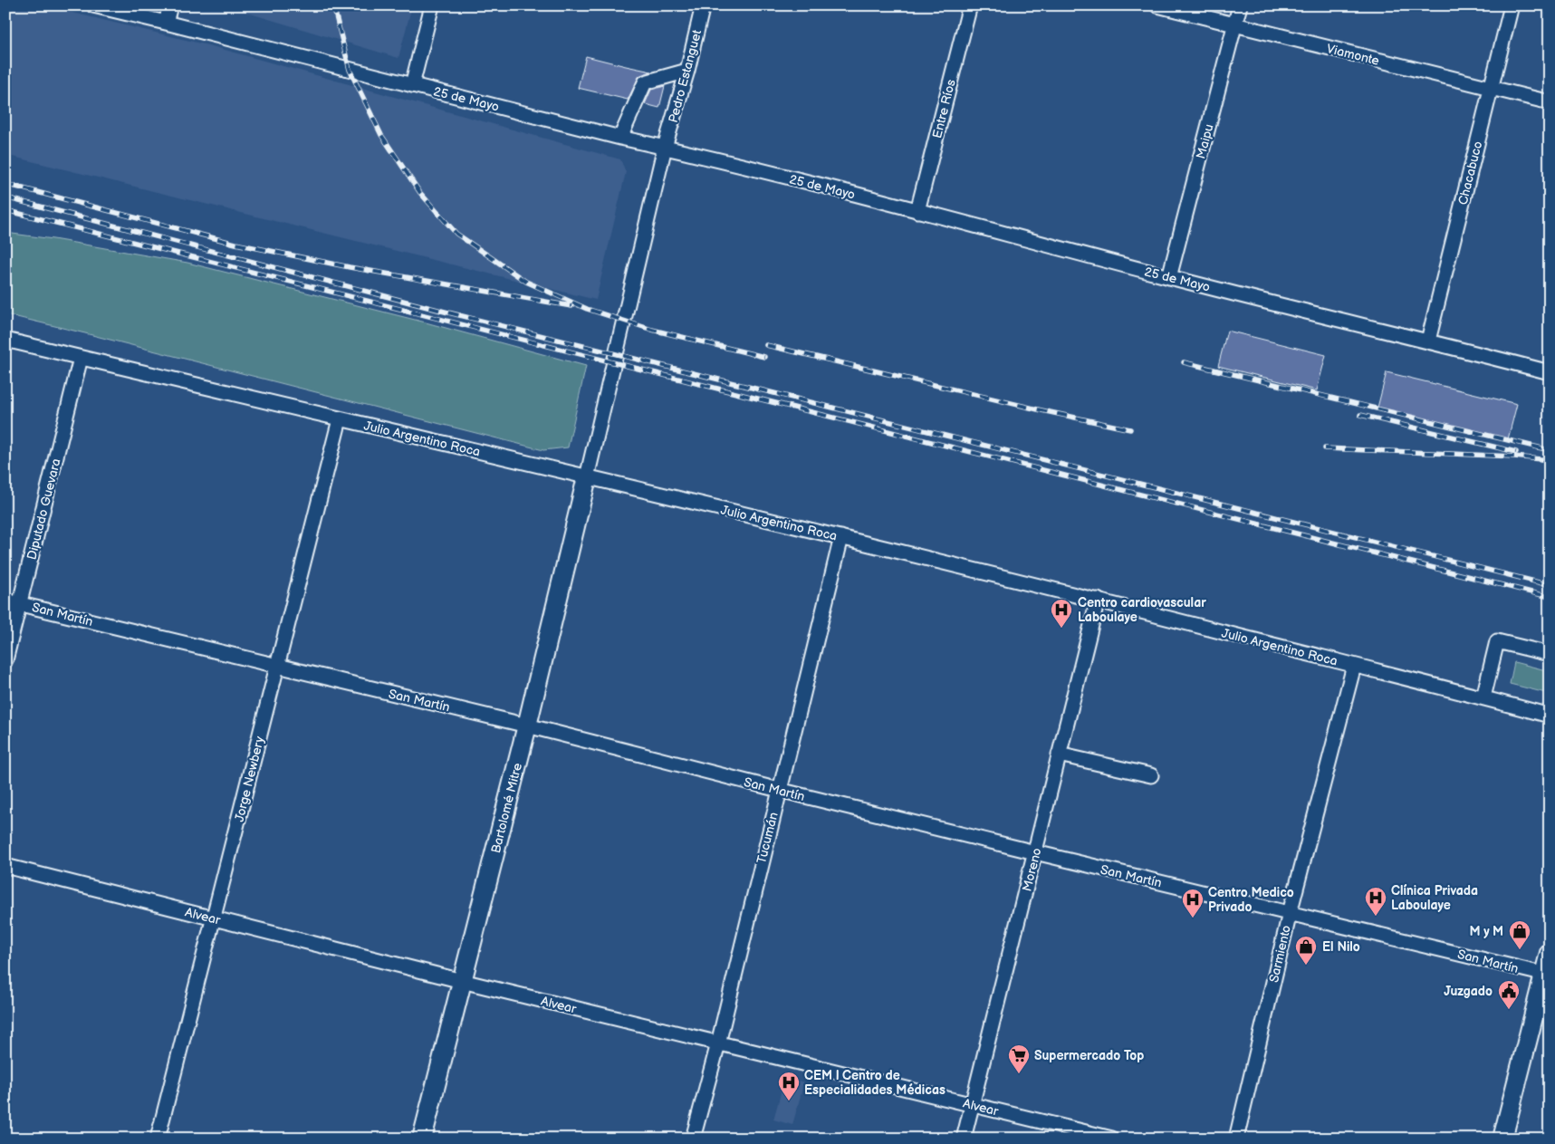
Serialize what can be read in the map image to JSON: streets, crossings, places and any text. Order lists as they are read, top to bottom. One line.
{"streets":{"main road":["Bartolomé Mitre"],"street":["Viamonte","Pedro Estanguet","25 de Mayo","Entre Ríos","Maipu","Chacabuco","Julio Argentino Roca","Diputado Guevara","San Martín","Jorge Newbery","Tucumán","Moreno","Alvear","Sarmiento"]},"crossings":[["Viamonte","Maipu"],["Viamonte","Chacabuco"],["Pedro Estanguet","25 de Mayo"],["Pedro Estanguet","Julio Argentino Roca"],["Pedro Estanguet","Bartolomé Mitre"],["25 de Mayo","Entre Ríos"],["25 de Mayo","Maipu"],["25 de Mayo","Chacabuco"],["Julio Argentino Roca","Diputado Guevara"],["Julio Argentino Roca","Jorge Newbery"],["Julio Argentino Roca","Bartolomé Mitre"],["Julio Argentino Roca","Tucumán"],["Julio Argentino Roca","Moreno"],["Julio Argentino Roca","Sarmiento"],["Diputado Guevara","San Martín"],["San Martín","Jorge Newbery"],["San Martín","Bartolomé Mitre"],["San Martín","Tucumán"],["San Martín","Moreno"],["San Martín","Sarmiento"],["Jorge Newbery","Alvear"],["Bartolomé Mitre","Alvear"],["Tucumán","Alvear"],["Moreno","Alvear"]],"places":{"hospital":["Centro cardiovascular Laboulaye","Clínica Privada Laboulaye","Centro Medico Privado","CEM | Centro de Especialidades Médicas"],"shop":["M y M","El Nilo"],"public building":["Juzgado"],"supermarket":["Supermercado Top"]}}
